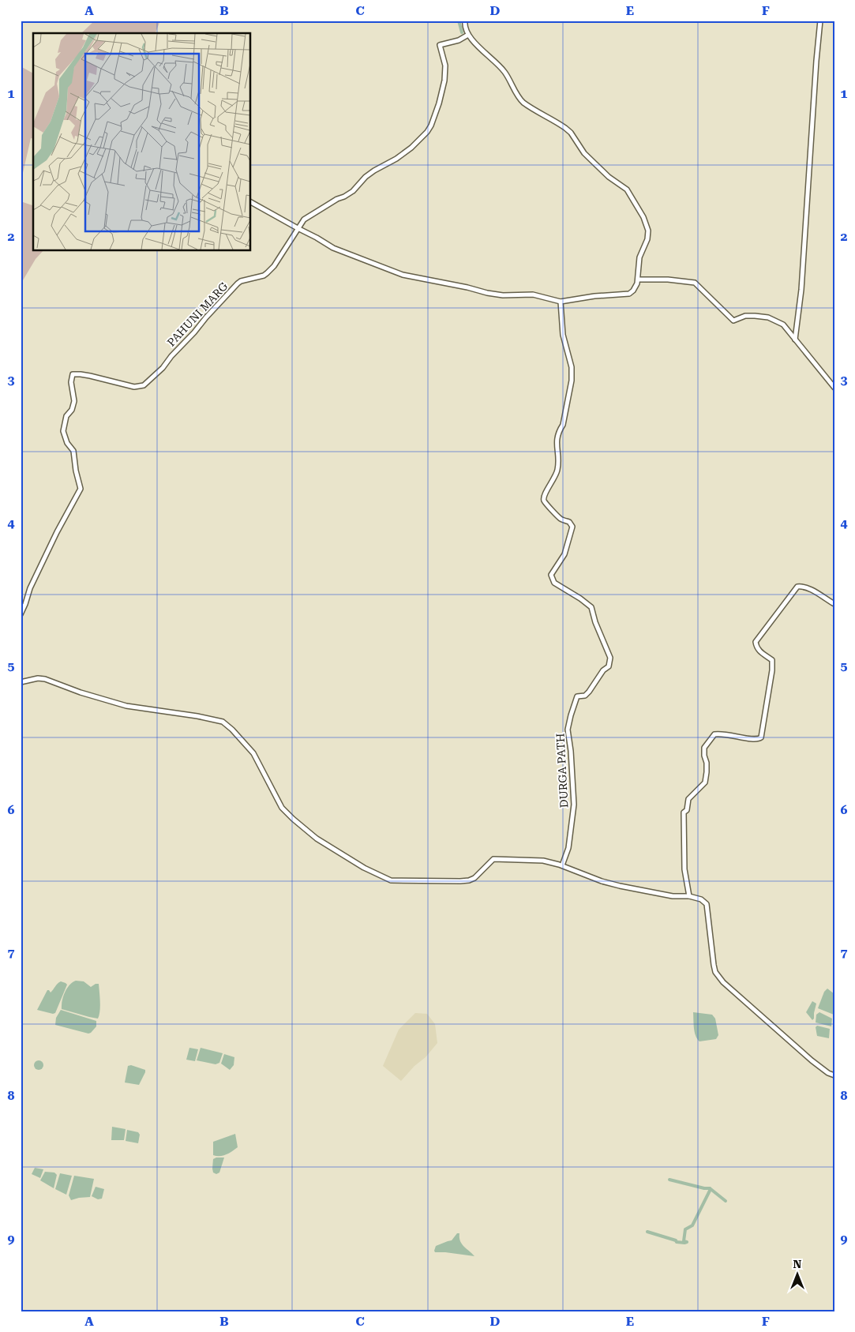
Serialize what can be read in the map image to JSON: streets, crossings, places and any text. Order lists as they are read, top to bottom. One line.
{"streets":{"street":["PAHUNI MARG","DURGA PATH"]},"north":"top","grid":{"columns":["A","B","C","D","E","F"],"rows":["1","2","3","4","5","6","7","8","9"]}}
